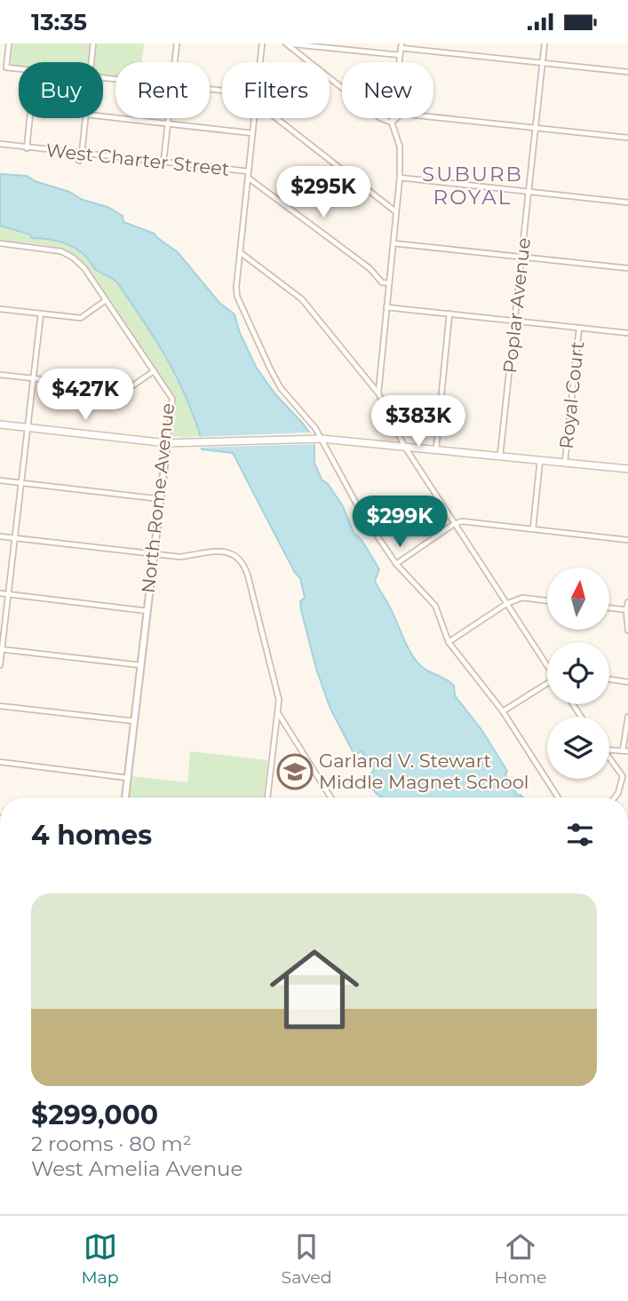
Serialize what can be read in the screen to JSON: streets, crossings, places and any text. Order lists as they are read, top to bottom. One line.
{"streets":{"street":["West Charter Street","Poplar Avenue","Royal Court","North Rome Avenue"]},"districts":["SUBURB ROYAL"],"places":{"school or university":["Garland V. Stewart Middle Magnet School"]},"north":"top","page":{"status":"13:35","chip":["Buy","Rent","Filters","New"],"price":["$295K","$427K","$383K","$299K"],"heading":"4 homes","list":[{"name":"$299,000","note":"2 rooms · 80 m² · West Amelia Avenue"}],"tabs":["Map","Saved","Home"]}}
